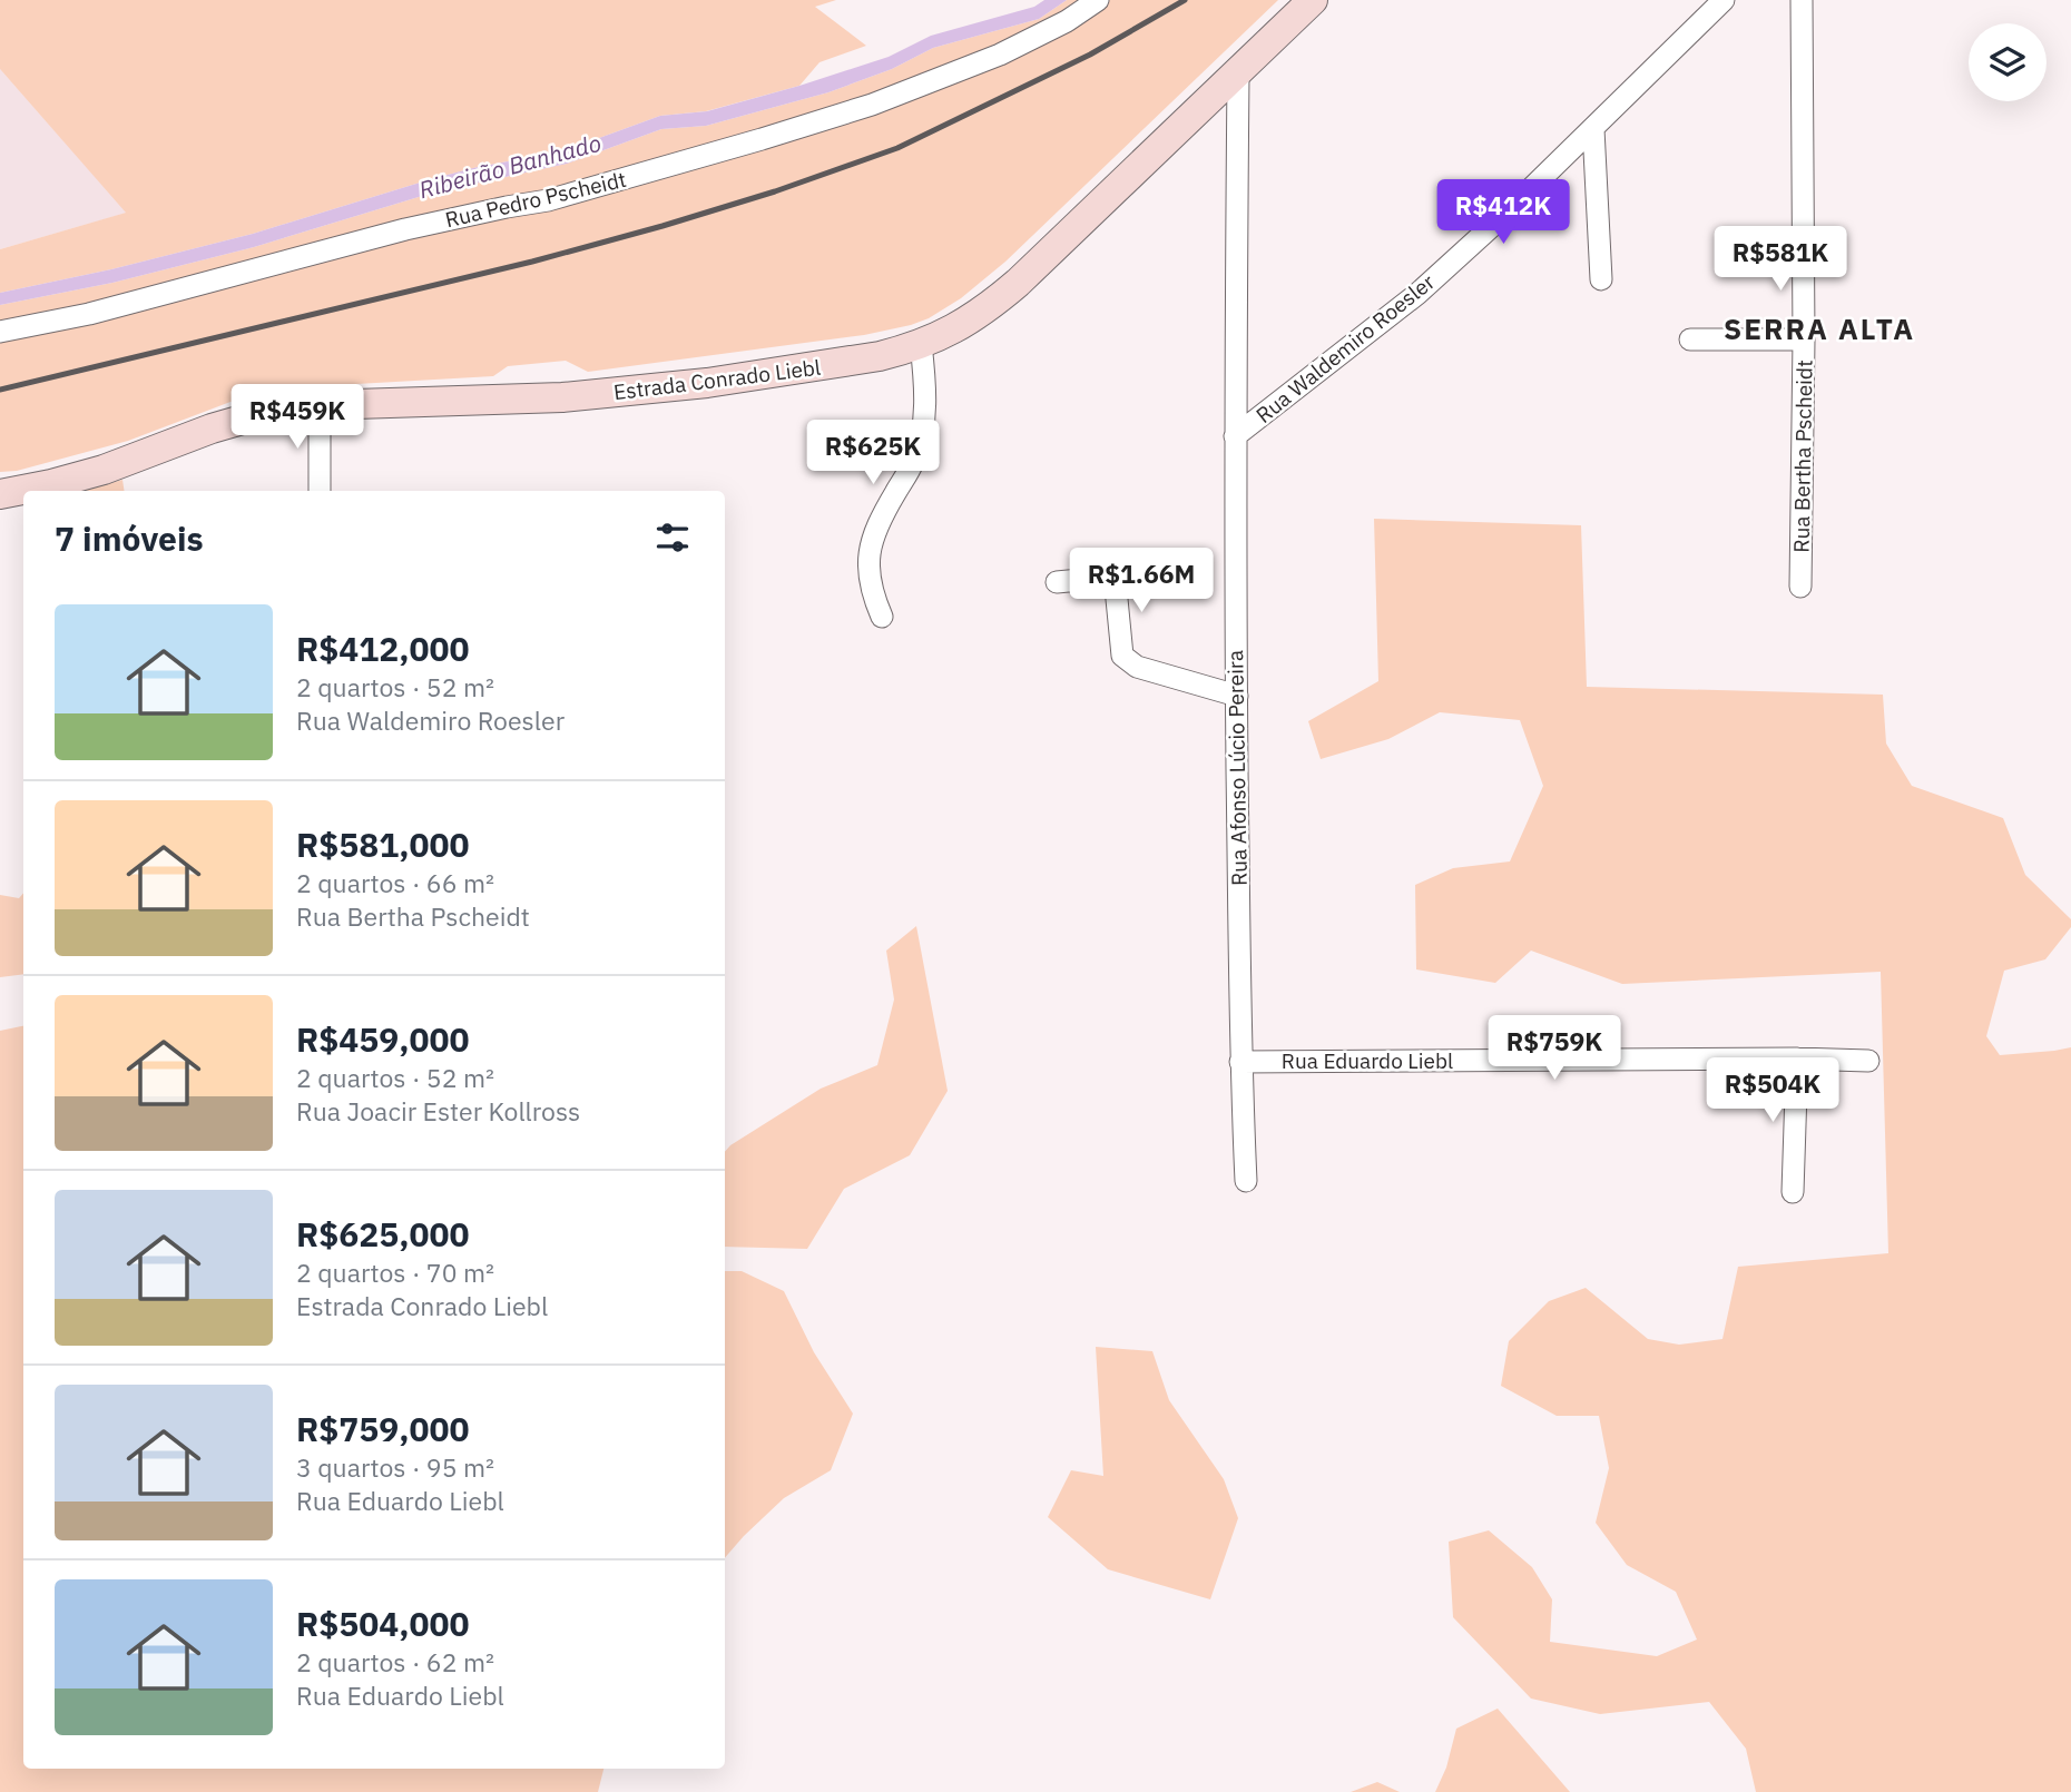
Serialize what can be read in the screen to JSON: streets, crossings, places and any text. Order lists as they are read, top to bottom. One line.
{"streets":{"main road":["Estrada Conrado Liebl"],"street":["Rua Pedro Pscheidt","Rua Waldemiro Roesler","Rua Bertha Pscheidt","Rua Afonso Lúcio Pereira","Rua Eduardo Liebl"]},"crossings":[["Rua Waldemiro Roesler","Rua Afonso Lúcio Pereira"],["Estrada Conrado Liebl","Rua Afonso Lúcio Pereira"],["Rua Afonso Lúcio Pereira","Rua Eduardo Liebl"]],"districts":["SERRA ALTA"],"water":["Ribeirão Banhado"],"page":{"price":["R$412K","R$581K","R$459K","R$625K","R$1.66M","R$759K","R$504K"],"heading":"7 imóveis","list":[{"name":"R$412,000","note":"2 quartos · 52 m² · Rua Waldemiro Roesler"},{"name":"R$581,000","note":"2 quartos · 66 m² · Rua Bertha Pscheidt"},{"name":"R$459,000","note":"2 quartos · 52 m² · Rua Joacir Ester Kollross"},{"name":"R$625,000","note":"2 quartos · 70 m² · Estrada Conrado Liebl"},{"name":"R$759,000","note":"3 quartos · 95 m² · Rua Eduardo Liebl"},{"name":"R$504,000","note":"2 quartos · 62 m² · Rua Eduardo Liebl"}]}}
